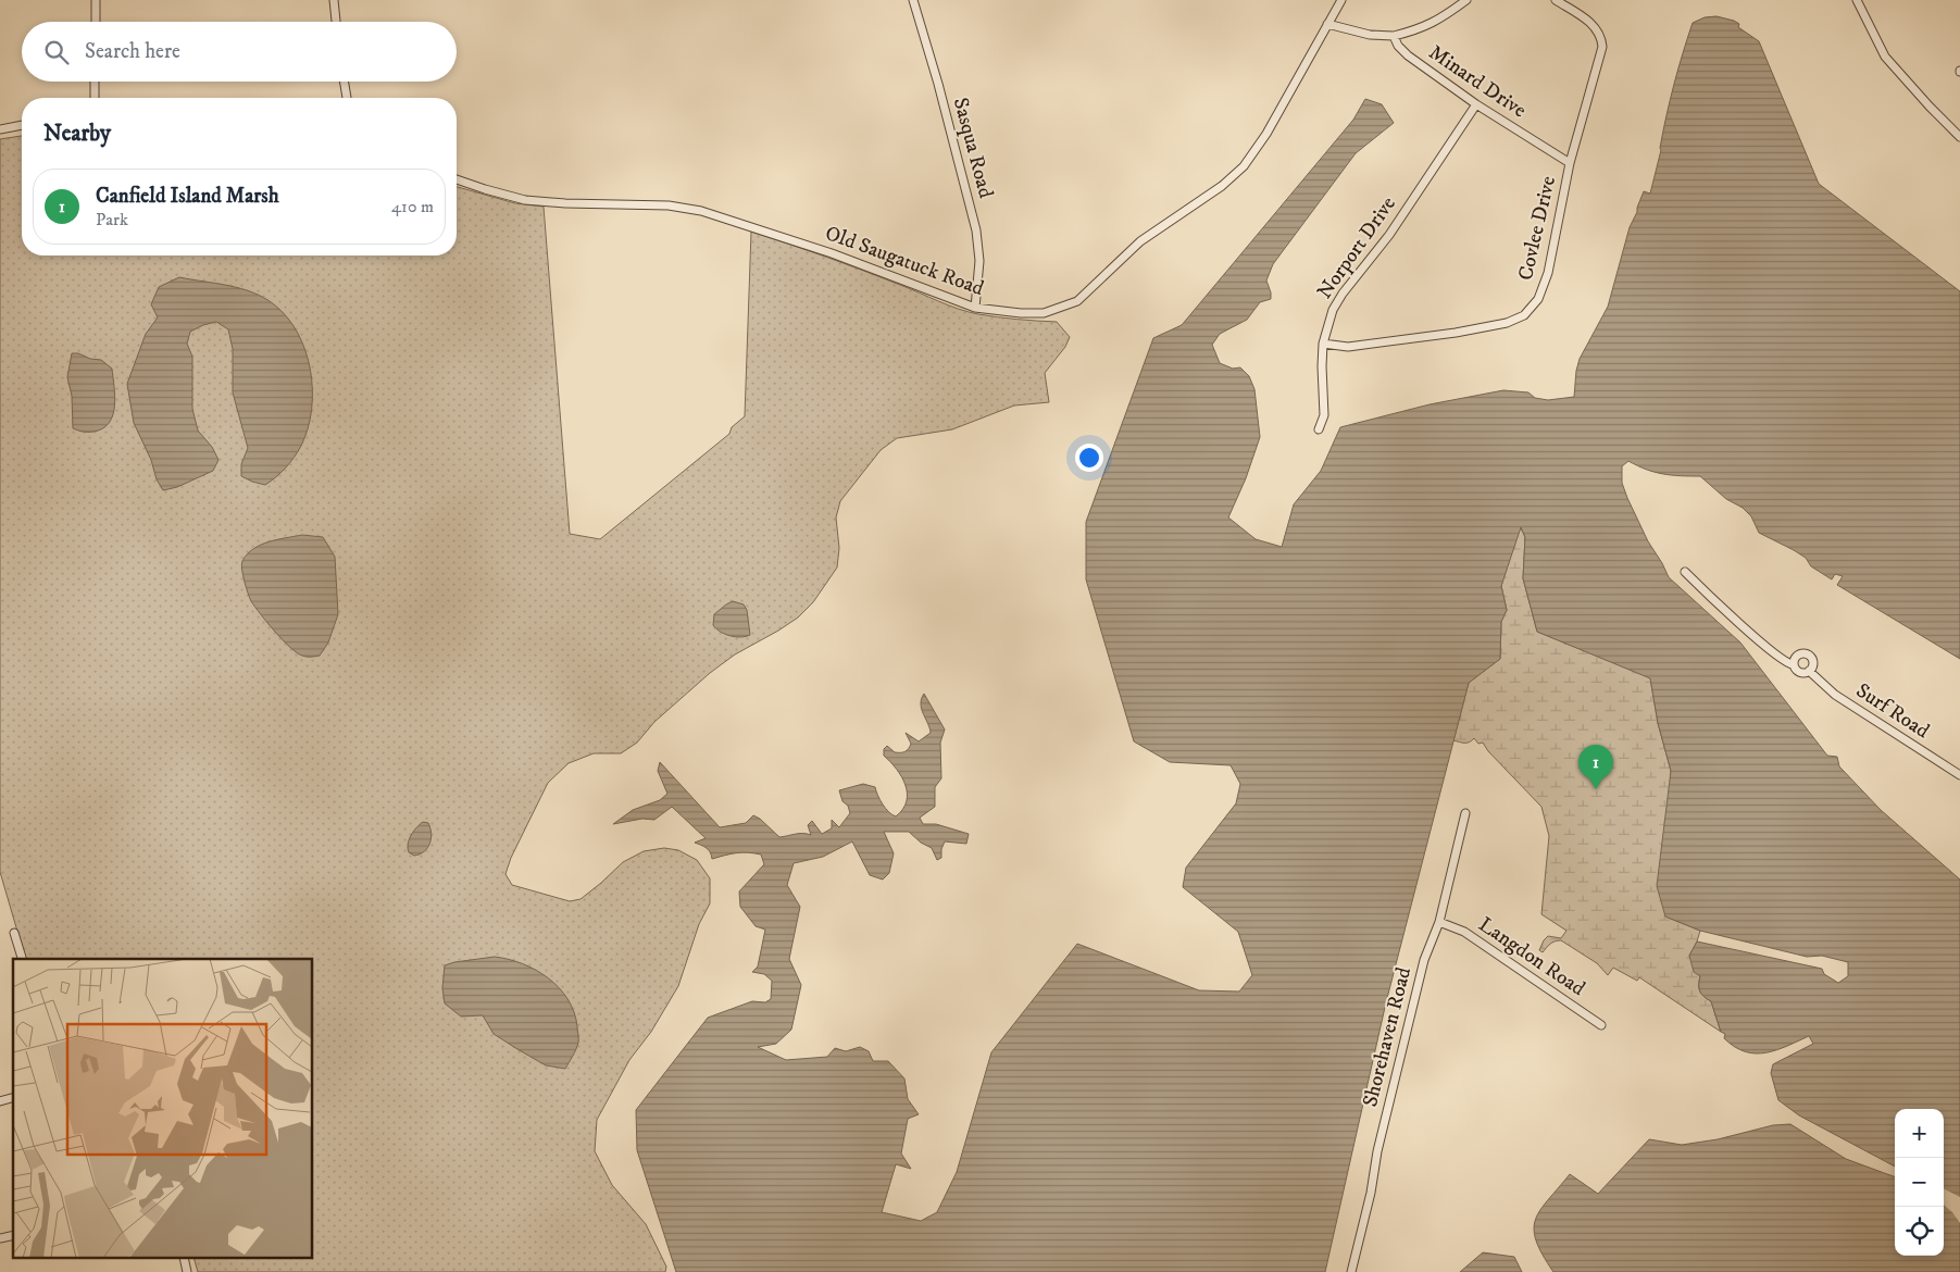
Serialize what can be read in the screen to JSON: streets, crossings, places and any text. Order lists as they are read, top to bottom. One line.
{"streets":{"street":["Minard Drive","Sasqua Road","Covlee Drive","Norport Drive","Old Saugatuck Road","Surf Road","Langdon Road","Shorehaven Road"]},"crossings":[["Minard Drive","Covlee Drive"],["Minard Drive","Norport Drive"],["Sasqua Road","Old Saugatuck Road"],["Covlee Drive","Norport Drive"],["Langdon Road","Shorehaven Road"]],"page":{"search":"Search here","heading":"Nearby","list":[{"mark":"1","name":"Canfield Island Marsh","note":"Park","value":"410 m"}],"pins":"1","map_buttons":["+","−"]}}
